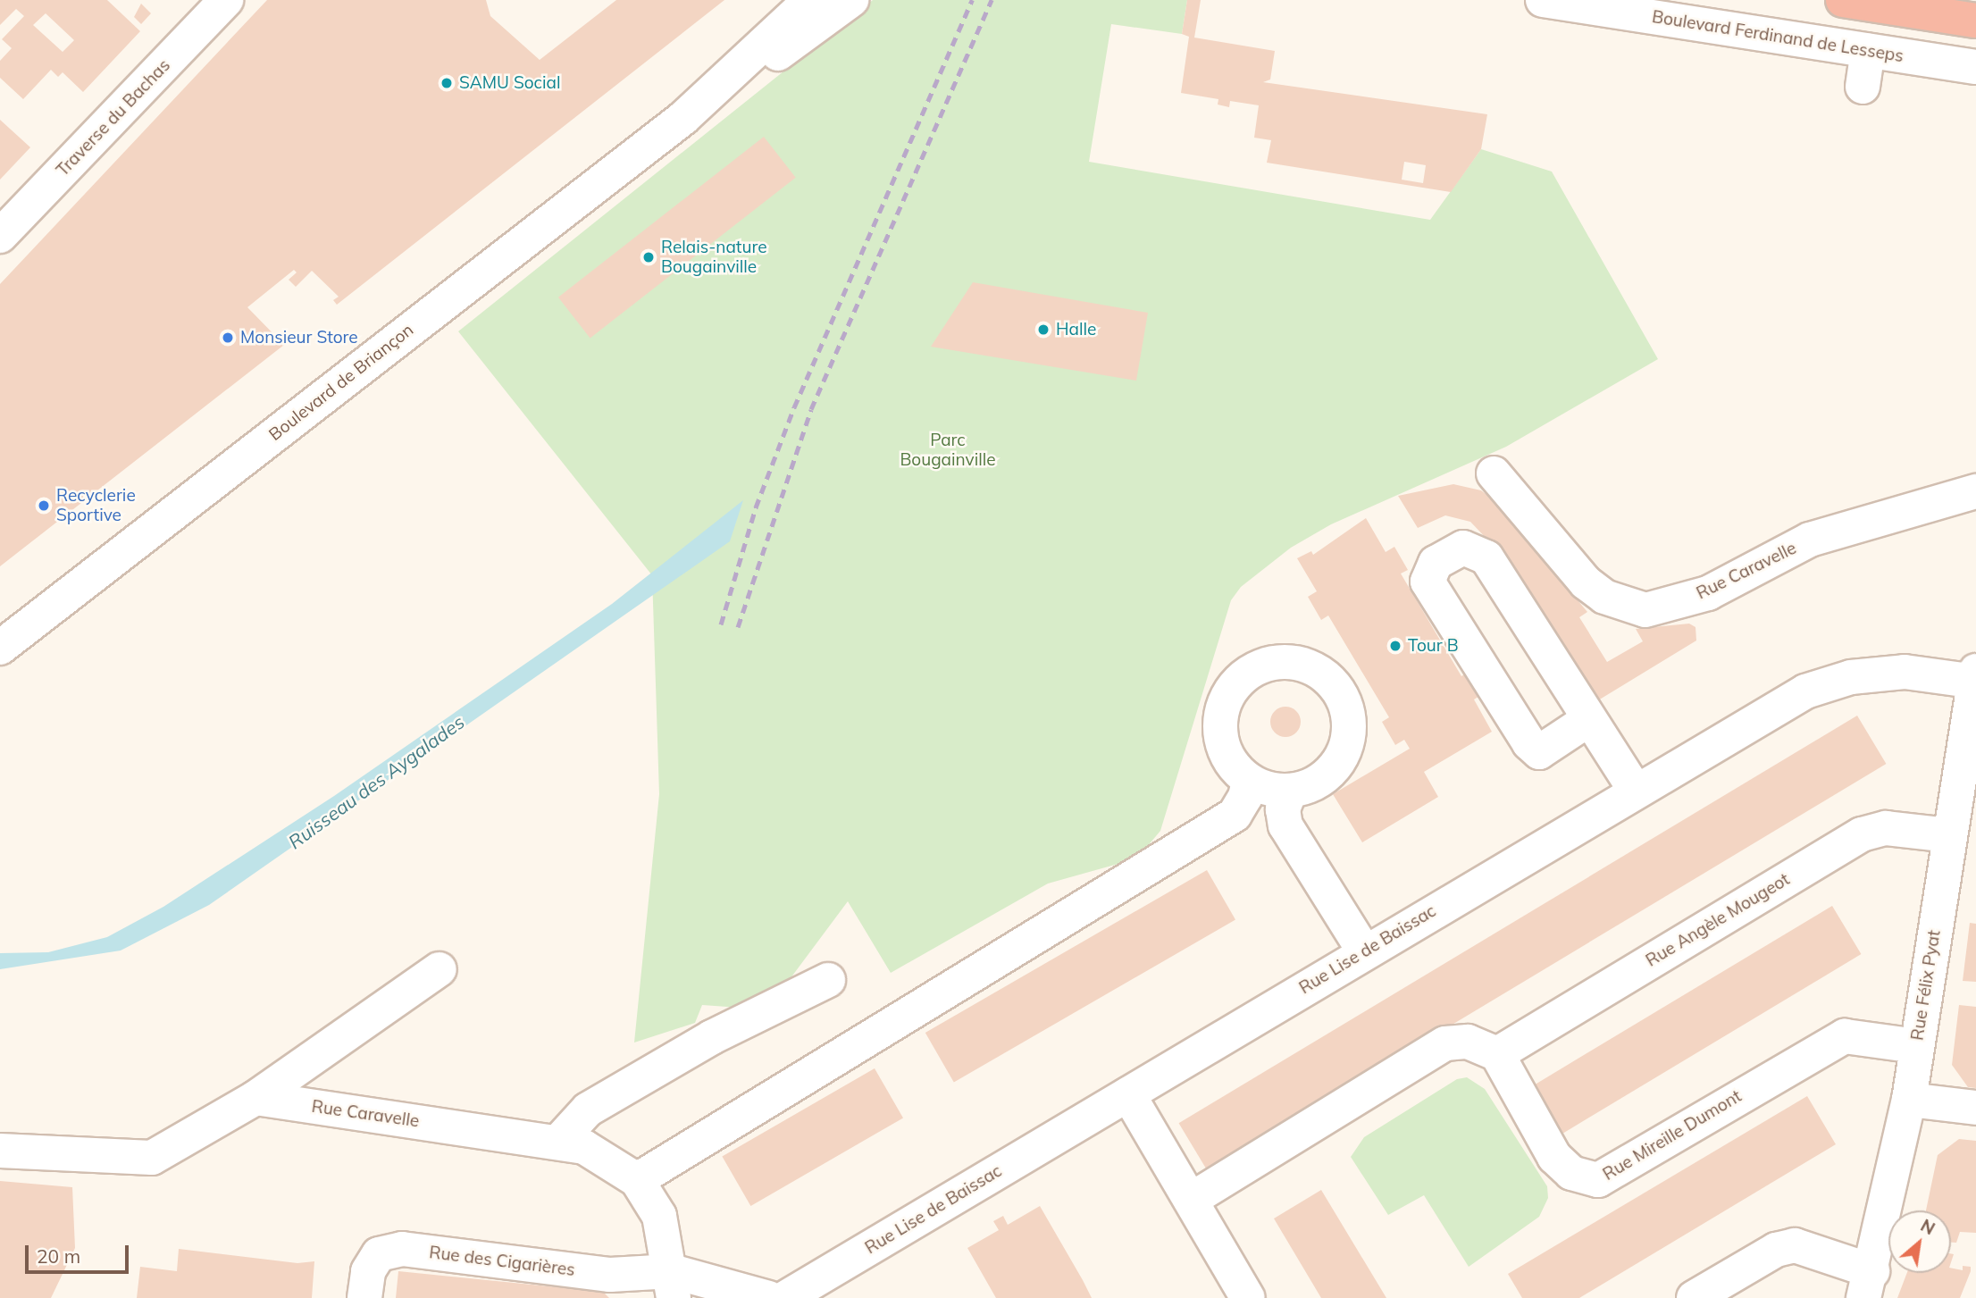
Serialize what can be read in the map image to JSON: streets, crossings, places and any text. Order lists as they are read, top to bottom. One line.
{"streets":{"street":["Boulevard Ferdinand de Lesseps","Traverse du Bachas","Boulevard de Briançon","Rue Caravelle","Rue Angèle Mougeot","Rue Lise de Baissac","Rue Félix Pyat","Rue Mireille Dumont","Rue des Cigarières"]},"crossings":[["Rue Caravelle","Rue des Cigarières"],["Rue Angèle Mougeot","Rue Félix Pyat"],["Rue Angèle Mougeot","Rue Mireille Dumont"],["Rue Lise de Baissac","Rue Félix Pyat"],["Rue Félix Pyat","Rue Mireille Dumont"]],"water":["Ruisseau des Aygalades"],"parks":["Parc Bougainville"],"places":["SAMU Social","Relais-nature Bougainville","Halle","Monsieur Store","Recyclerie Sportive","Tour B"],"scale_bar":"20 m","north":"top right"}
